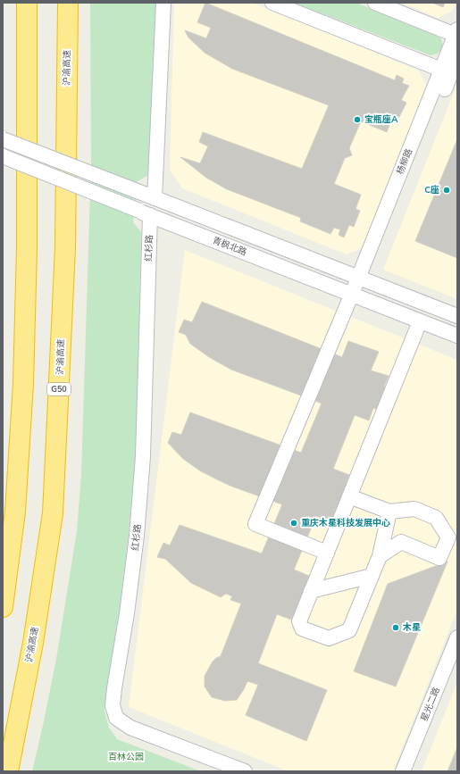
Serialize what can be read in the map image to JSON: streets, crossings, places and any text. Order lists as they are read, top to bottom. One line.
{"streets":{"highway":["沪渝高速","G50"],"street":["杨柳路","青枫北路","红杉路","星光二路"]},"crossings":[["杨柳路","青枫北路"],["青枫北路","红杉路"]],"parks":["百林公园"],"places":["宝瓶座A","C座","重庆木星科技发展中心","木星"]}
